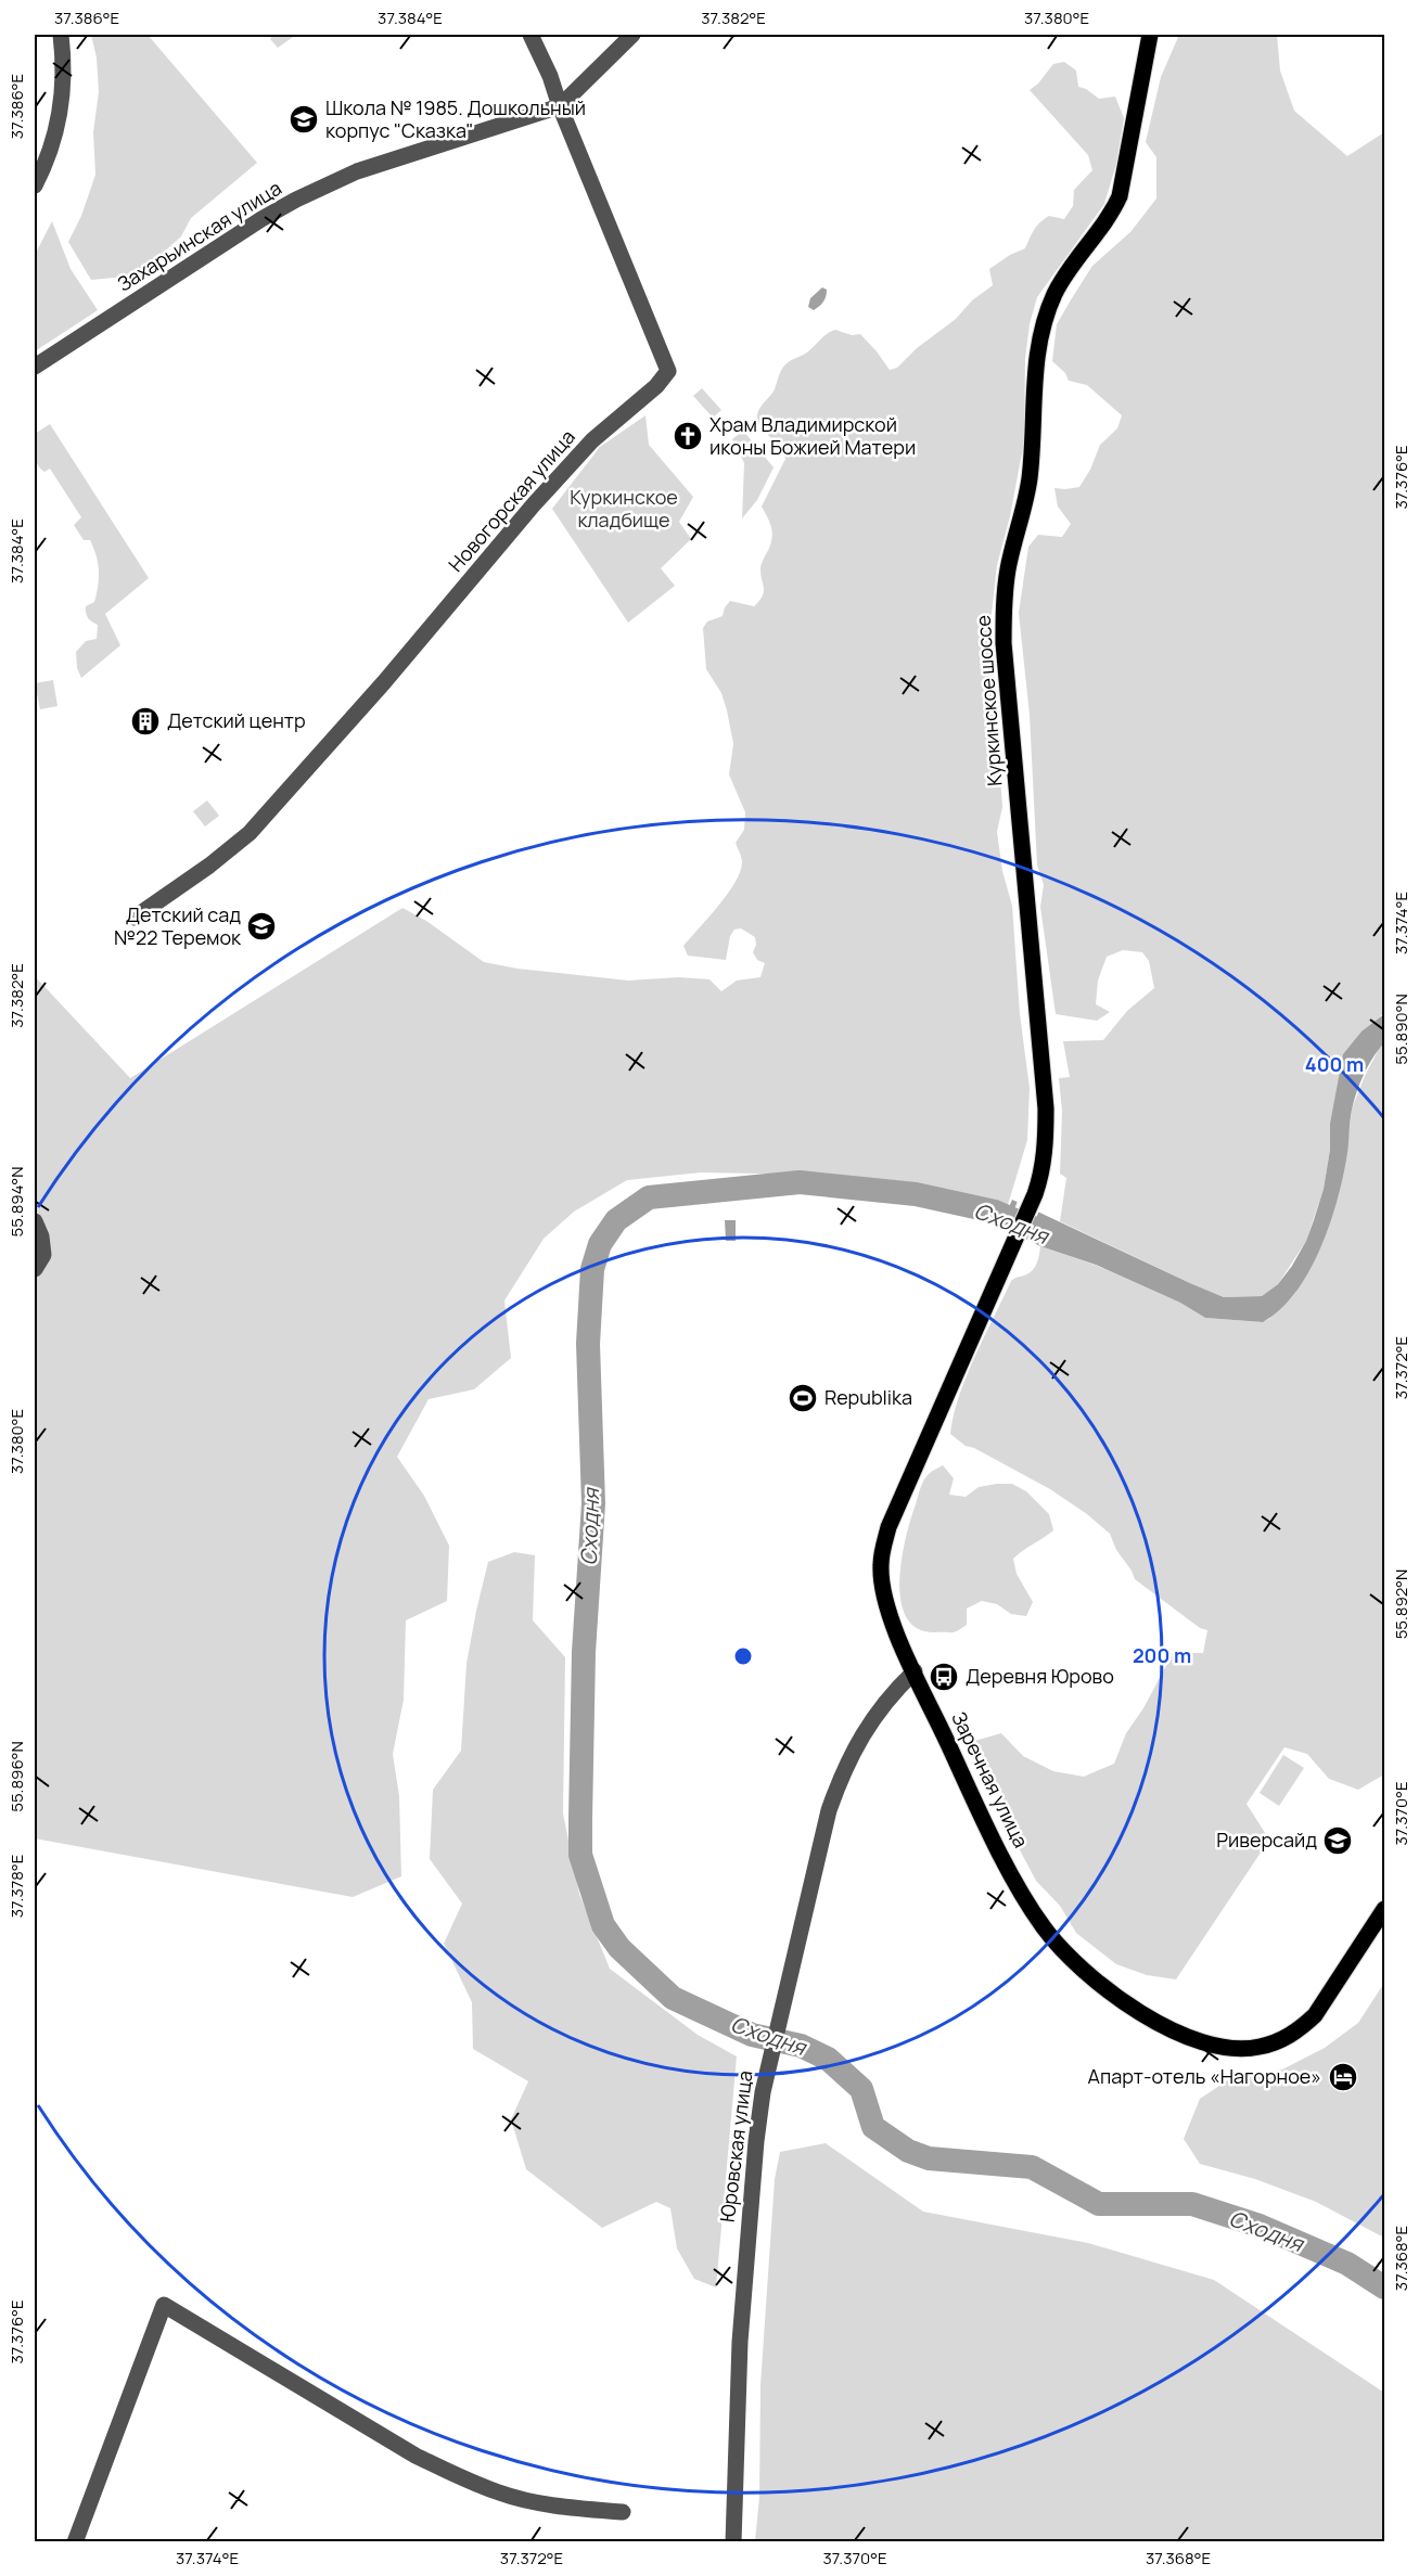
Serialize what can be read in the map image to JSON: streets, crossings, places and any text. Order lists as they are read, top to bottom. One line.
{"streets":{"main road":["Куркинское шоссе","Заречная улица"],"street":["Захарьинская улица","Новогорская улица","Юровская улица"]},"crossings":[["Захарьинская улица","Новогорская улица"],["Куркинское шоссе","Заречная улица"],["Заречная улица","Юровская улица"]],"water":["Сходня"],"parks":["Куркинское кладбище"],"places":{"school or university":["Школа № 1985. Дошкольный корпус \"Сказка\"","Детский сад №22 Теремок","Риверсайд"],"church":["Храм Владимирской иконы Божией Матери"],"building":["Детский центр"],"sports":["Republika"],"bus stop":["Деревня Юрово"],"hotel":["Апарт-отель «Нагорное»"]},"coordinates":["37.386°E","37.384°E","37.382°E","37.380°E","37.376°E","37.374°E","55.890°N","55.894°N","37.372°E","55.892°N","55.896°N","37.370°E","37.378°E","37.368°E"],"rings":["400 m","200 m"]}
